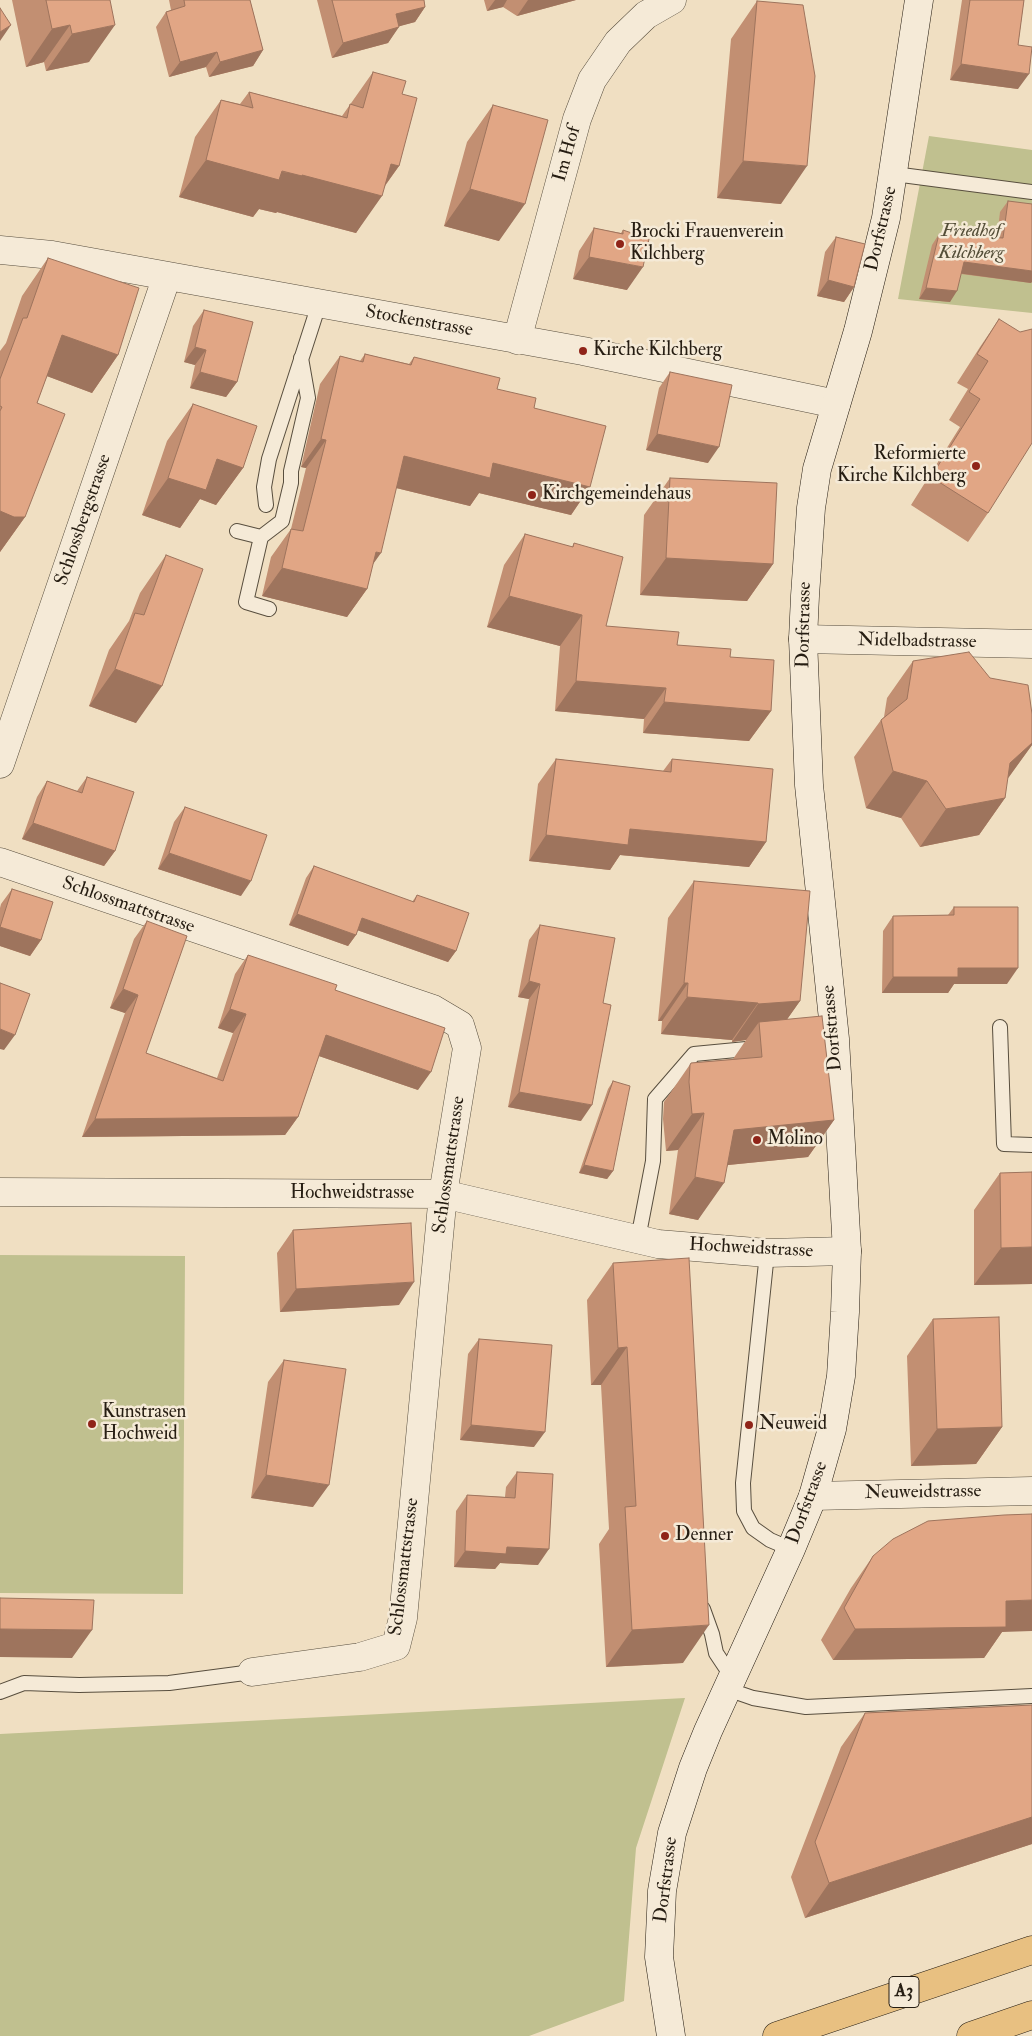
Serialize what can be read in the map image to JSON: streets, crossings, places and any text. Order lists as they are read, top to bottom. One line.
{"streets":{"highway":["A3"],"street":["Im Hof","Dorfstrasse","Stockenstrasse","Schlossbergstrasse","Nidelbadstrasse","Schlossmattstrasse","Hochweidstrasse","Neuweidstrasse"]},"crossings":[["Im Hof","Stockenstrasse"],["Dorfstrasse","Stockenstrasse"],["Dorfstrasse","Nidelbadstrasse"],["Dorfstrasse","Hochweidstrasse"],["Dorfstrasse","Neuweidstrasse"],["Stockenstrasse","Schlossbergstrasse"],["Schlossmattstrasse","Hochweidstrasse"]],"parks":["Friedhof Kilchberg"],"places":["Brocki Frauenverein Kilchberg","Kirche Kilchberg","Reformierte Kirche Kilchberg","Kirchgemeindehaus","Molino","Kunstrasen Hochweid","Neuweid","Denner"]}
